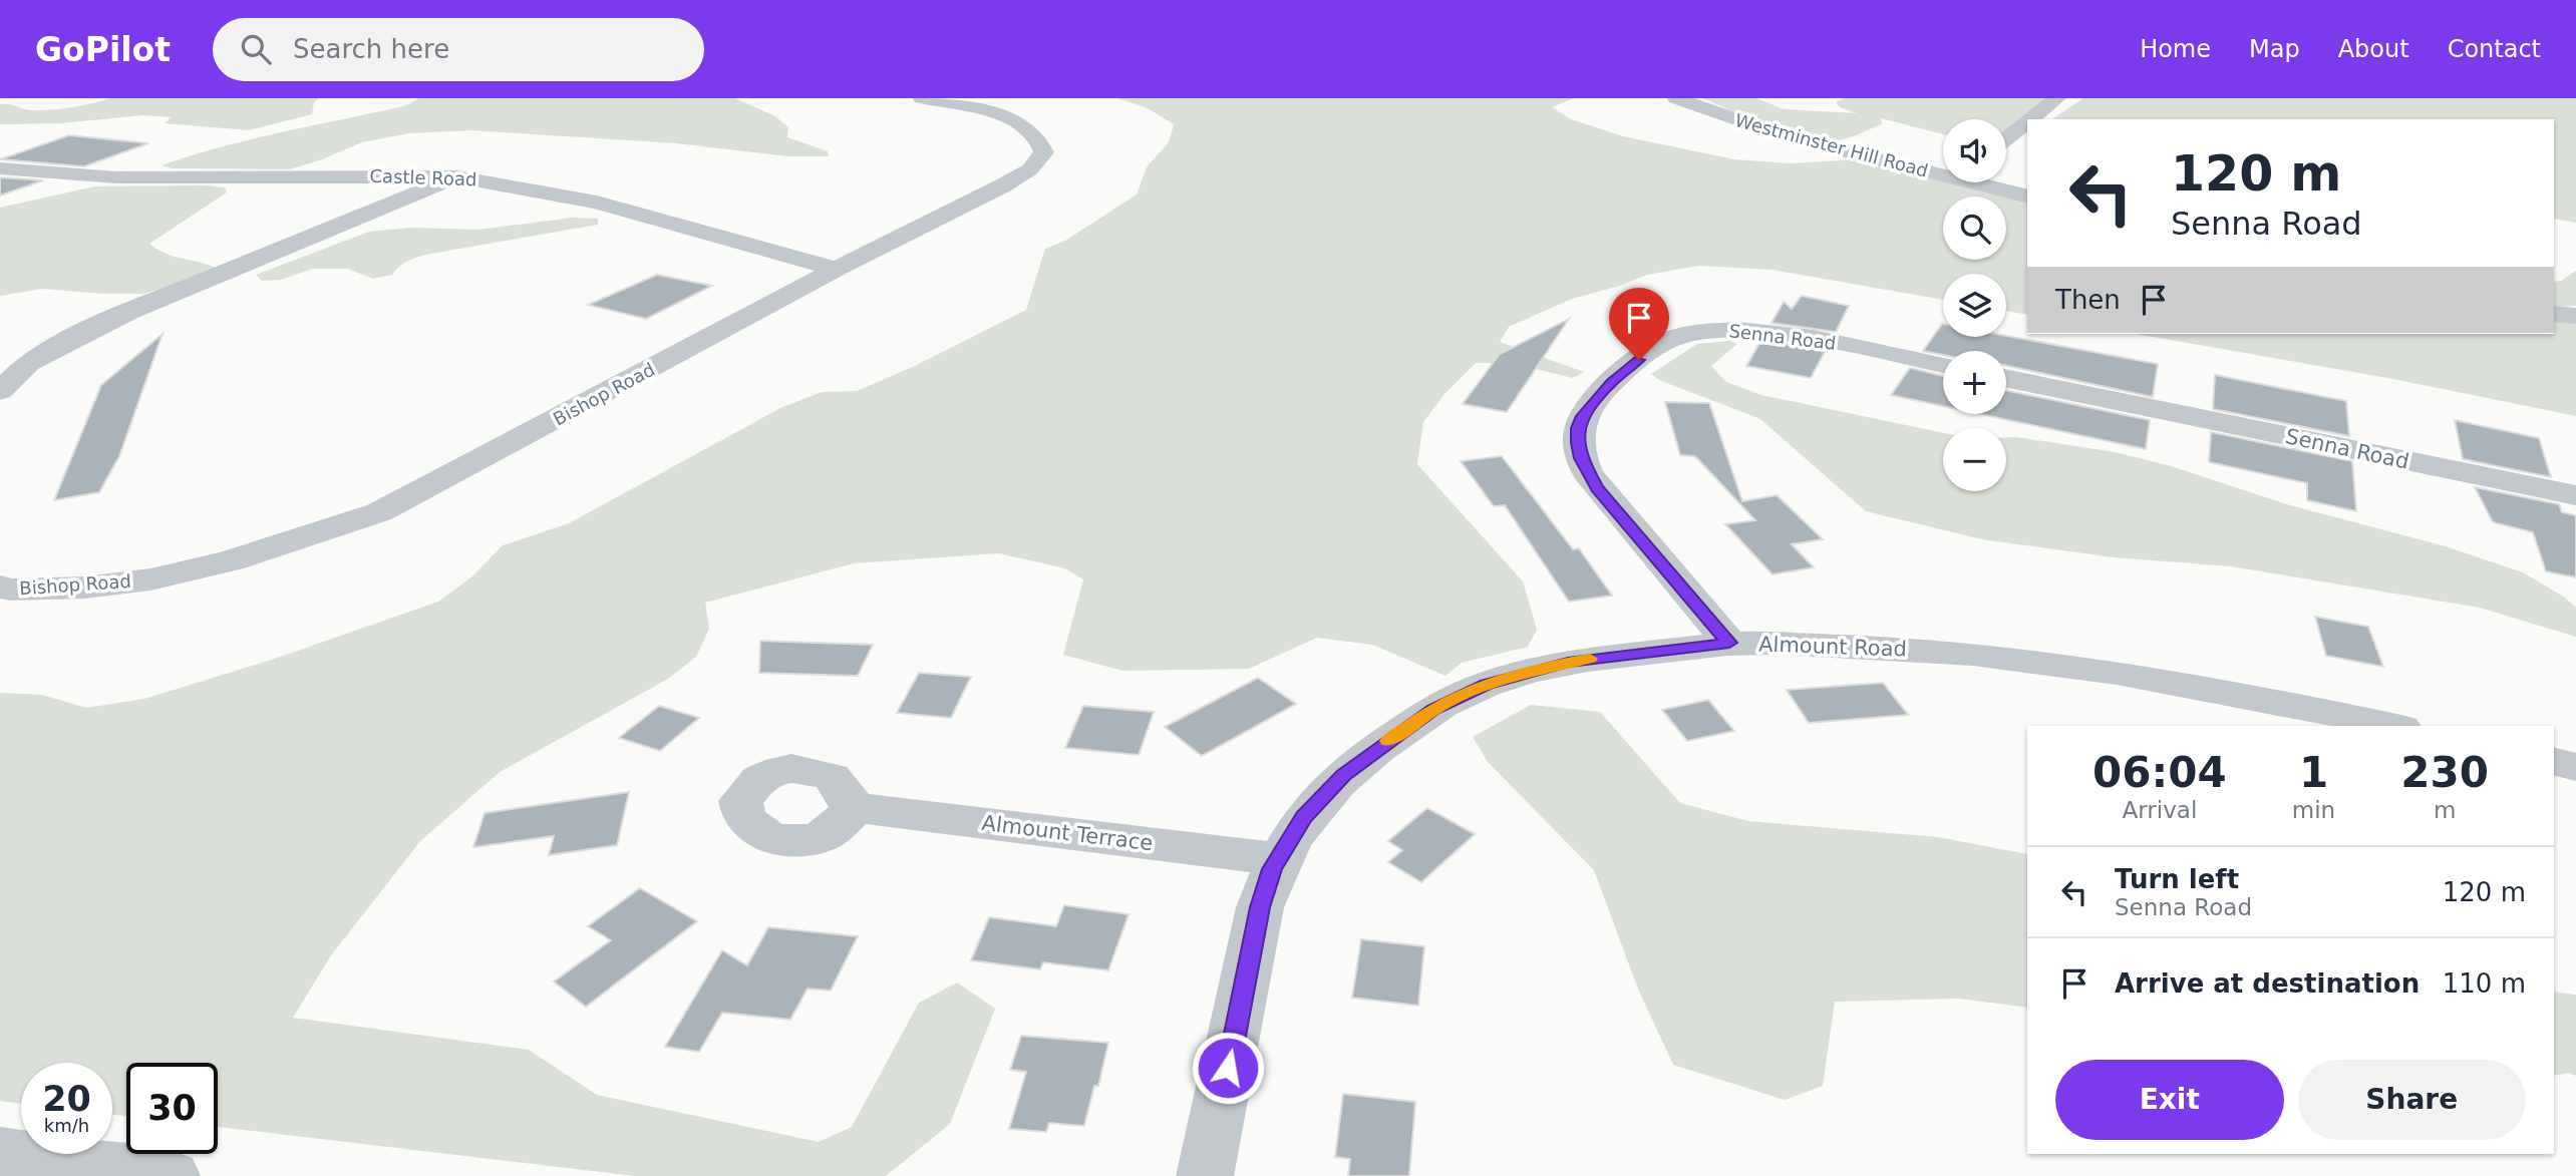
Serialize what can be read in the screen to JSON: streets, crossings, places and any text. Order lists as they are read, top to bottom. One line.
{"streets":{"street":["Westminster Hill Road","Castle Road","Senna Road","Bishop Road","Almount Road","Almount Terrace"]},"crossings":[["Castle Road","Bishop Road"],["Senna Road","Almount Road"],["Almount Road","Almount Terrace"]],"page":{"header":"GoPilot","search":"Search here","nav":["Home","Map","About","Contact"],"map_buttons":["+","−"],"turn":["120 m","Senna Road"],"then":"Then","eta":["06:04","Arrival","1","min","230","m"],"list":[{"name":"Turn left","note":"Senna Road","value":"120 m"},{"name":"Arrive at destination","value":"110 m"}],"buttons":["Exit","Share"],"speed":"20 km/h","limit":"30"}}
